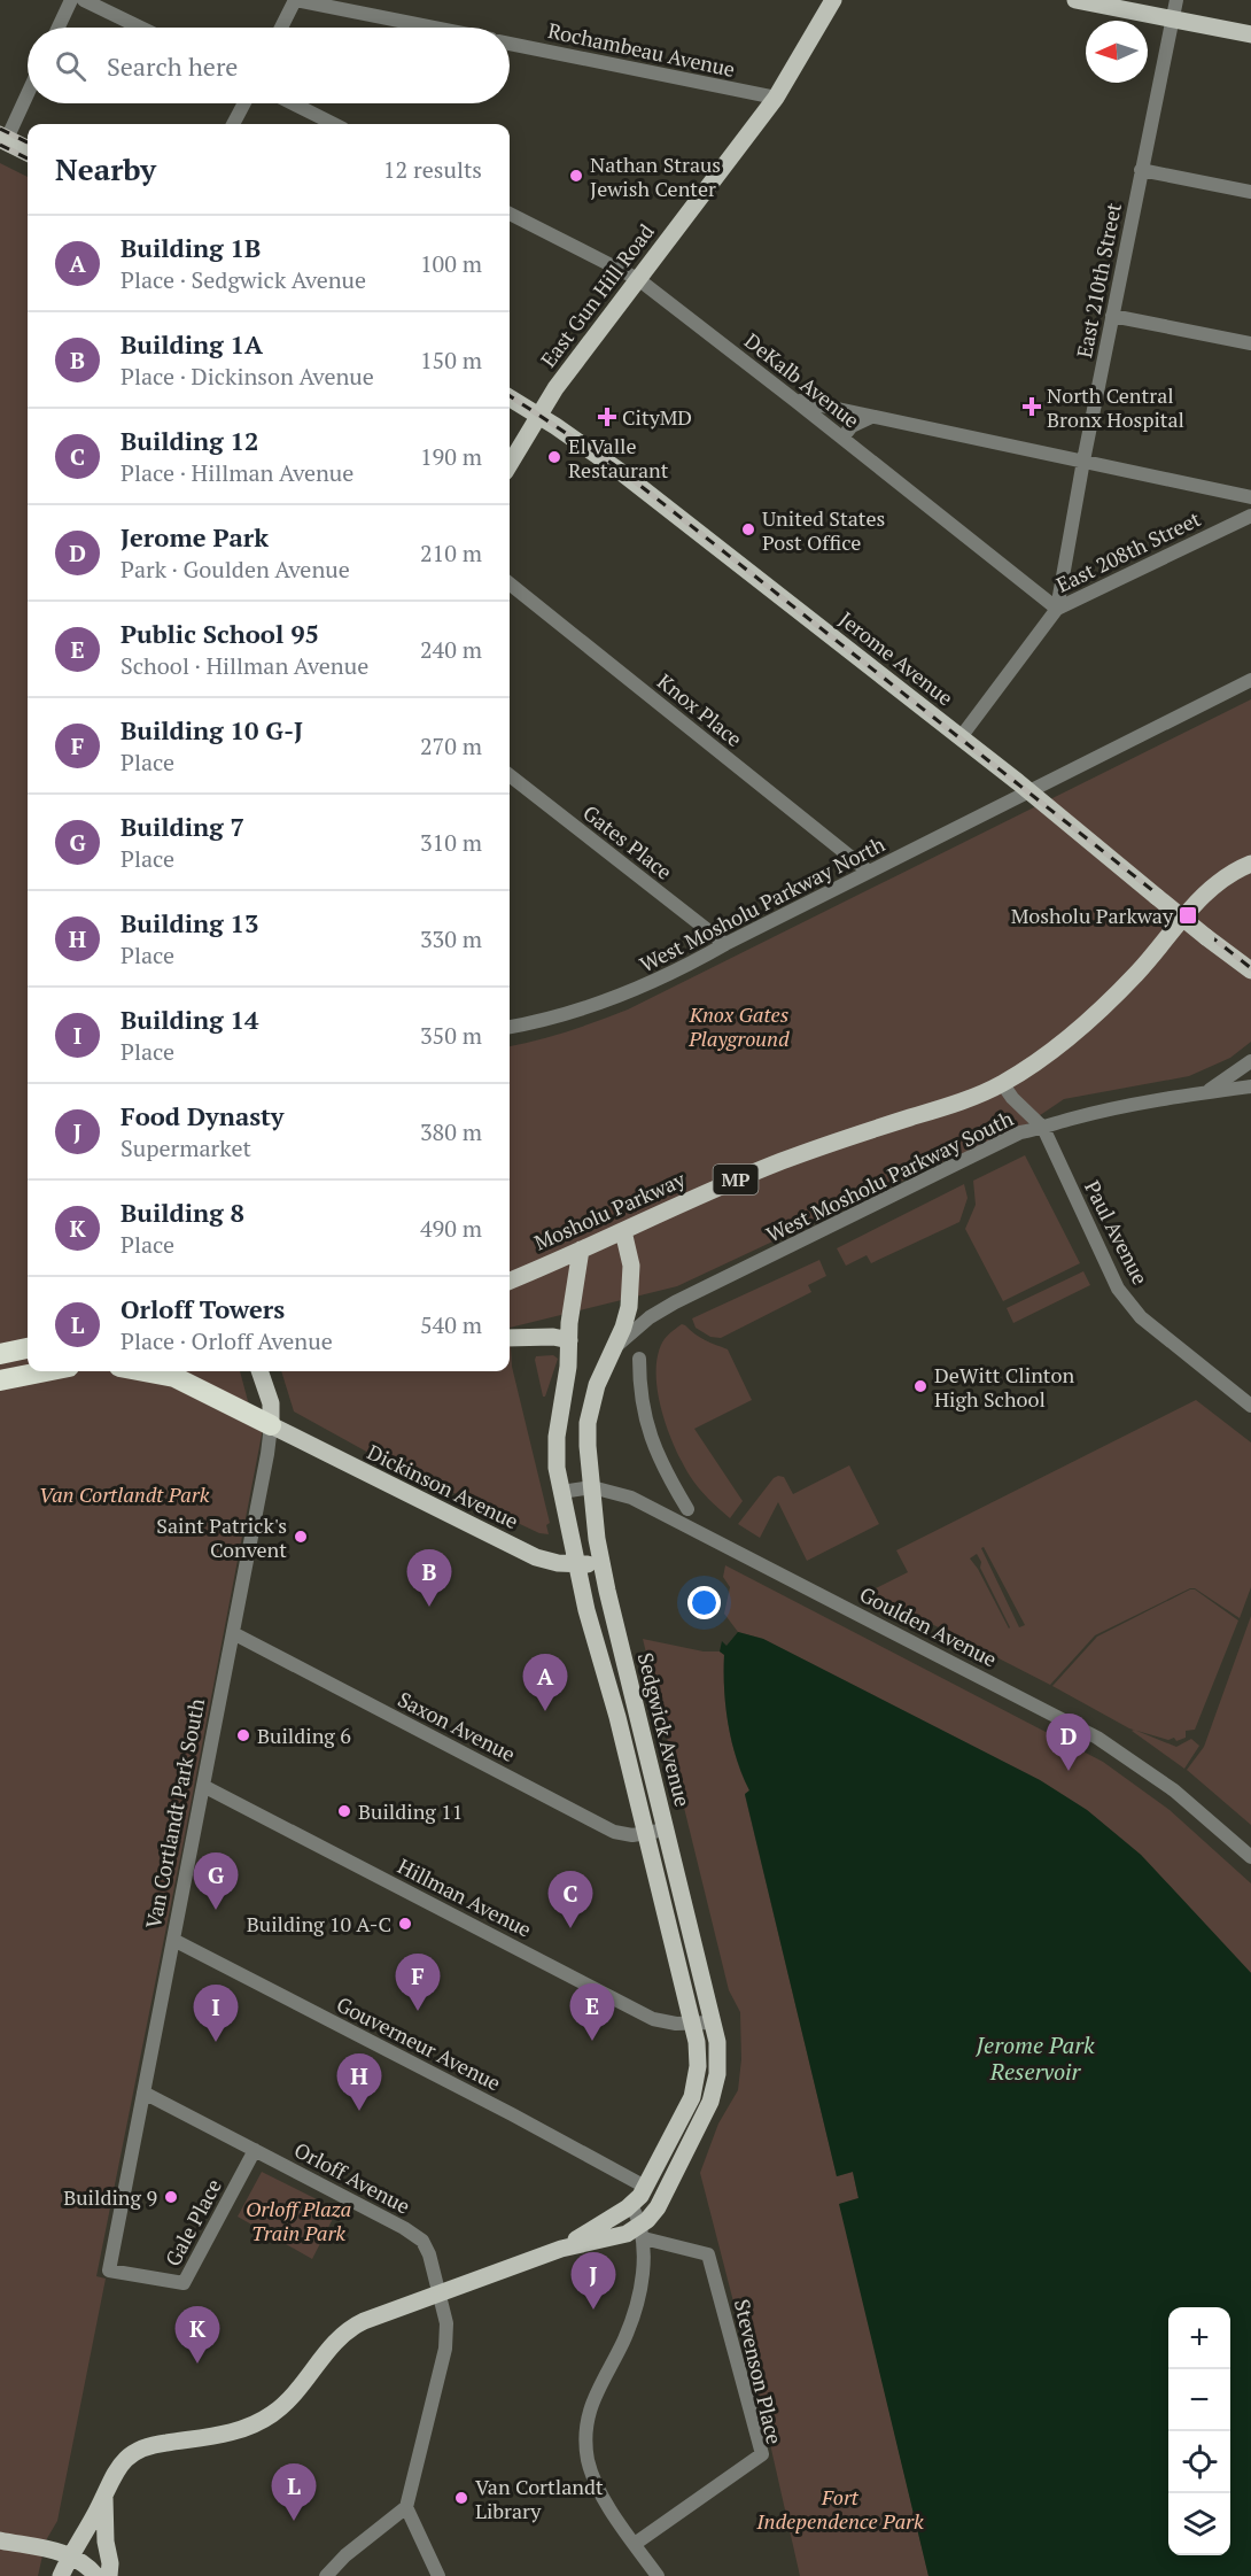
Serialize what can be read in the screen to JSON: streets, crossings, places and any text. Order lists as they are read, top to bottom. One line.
{"streets":{"main road":["East Gun Hill Road","Jerome Avenue","MP","Mosholu Parkway","Dickinson Avenue","Sedgwick Avenue","Van Cortlandt Park South"],"street":["Rochambeau Avenue","East 210th Street","DeKalb Avenue","East 208th Street","Knox Place","Gates Place","West Mosholu Parkway North","West Mosholu Parkway South","Paul Avenue","Goulden Avenue","Saxon Avenue","Hillman Avenue","Gouverneur Avenue","Orloff Avenue","Gale Place","Stevenson Place"]},"crossings":[["Rochambeau Avenue","East Gun Hill Road"],["East 210th Street","DeKalb Avenue"],["East 210th Street","East 208th Street"],["East Gun Hill Road","DeKalb Avenue"],["East Gun Hill Road","Jerome Avenue"],["DeKalb Avenue","East 208th Street"],["East 208th Street","Jerome Avenue"],["Jerome Avenue","West Mosholu Parkway North"],["Knox Place","West Mosholu Parkway North"],["Gates Place","West Mosholu Parkway North"],["West Mosholu Parkway South","Paul Avenue"],["West Mosholu Parkway South","Sedgwick Avenue"],["Mosholu Parkway","Paul Avenue"],["Mosholu Parkway","Sedgwick Avenue"],["Dickinson Avenue","Sedgwick Avenue"],["Dickinson Avenue","Van Cortlandt Park South"],["Goulden Avenue","Sedgwick Avenue"],["Saxon Avenue","Sedgwick Avenue"],["Saxon Avenue","Van Cortlandt Park South"],["Sedgwick Avenue","Hillman Avenue"],["Sedgwick Avenue","Gouverneur Avenue"],["Sedgwick Avenue","Stevenson Place"],["Van Cortlandt Park South","Hillman Avenue"],["Van Cortlandt Park South","Gouverneur Avenue"],["Van Cortlandt Park South","Orloff Avenue"],["Van Cortlandt Park South","Gale Place"],["Orloff Avenue","Gale Place"]],"water":["Jerome Park Reservoir"],"parks":["Knox Gates Playground","Van Cortlandt Park","Orloff Plaza Train Park","Fort Independence Park"],"places":{"other":["Nathan Straus Jewish Center","El Valle Restaurant","United States Post Office","DeWitt Clinton High School","Saint Patrick's Convent","Building 6","Building 11","Building 10 A-C","Building 9","Van Cortlandt Library"],"health":["North Central Bronx Hospital","CityMD"],"transit":["Mosholu Parkway"]},"north":"left","page":{"search":"Search here","heading":["Nearby","12 results"],"list":[{"mark":"A","name":"Building 1B","note":"Place · Sedgwick Avenue","value":"100 m"},{"mark":"B","name":"Building 1A","note":"Place · Dickinson Avenue","value":"150 m"},{"mark":"C","name":"Building 12","note":"Place · Hillman Avenue","value":"190 m"},{"mark":"D","name":"Jerome Park","note":"Park · Goulden Avenue","value":"210 m"},{"mark":"E","name":"Public School 95","note":"School · Hillman Avenue","value":"240 m"},{"mark":"F","name":"Building 10 G-J","note":"Place","value":"270 m"},{"mark":"G","name":"Building 7","note":"Place","value":"310 m"},{"mark":"H","name":"Building 13","note":"Place","value":"330 m"},{"mark":"I","name":"Building 14","note":"Place","value":"350 m"},{"mark":"J","name":"Food Dynasty","note":"Supermarket","value":"380 m"},{"mark":"K","name":"Building 8","note":"Place","value":"490 m"},{"mark":"L","name":"Orloff Towers","note":"Place · Orloff Avenue","value":"540 m"}],"pins":["B","A","D","G","C","F","E","I","H","J","K","L"],"map_buttons":["+","−"]}}
